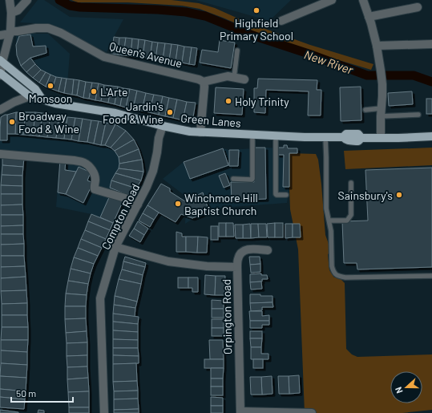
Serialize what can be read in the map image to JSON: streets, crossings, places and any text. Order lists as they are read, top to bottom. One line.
{"streets":{"main road":["Green Lanes"],"street":["Queen's Avenue","Compton Road","Orpington Road"]},"crossings":[["Green Lanes","Compton Road"],["Compton Road","Orpington Road"]],"water":["New River"],"places":["Highfield Primary School","Monsoon","L'Arte","Holy Trinity","Jardin's Food & Wine","Broadway Food & Wine","Sainsbury's","Winchmore Hill Baptist Church"],"scale_bar":"50 m","north":"left"}
